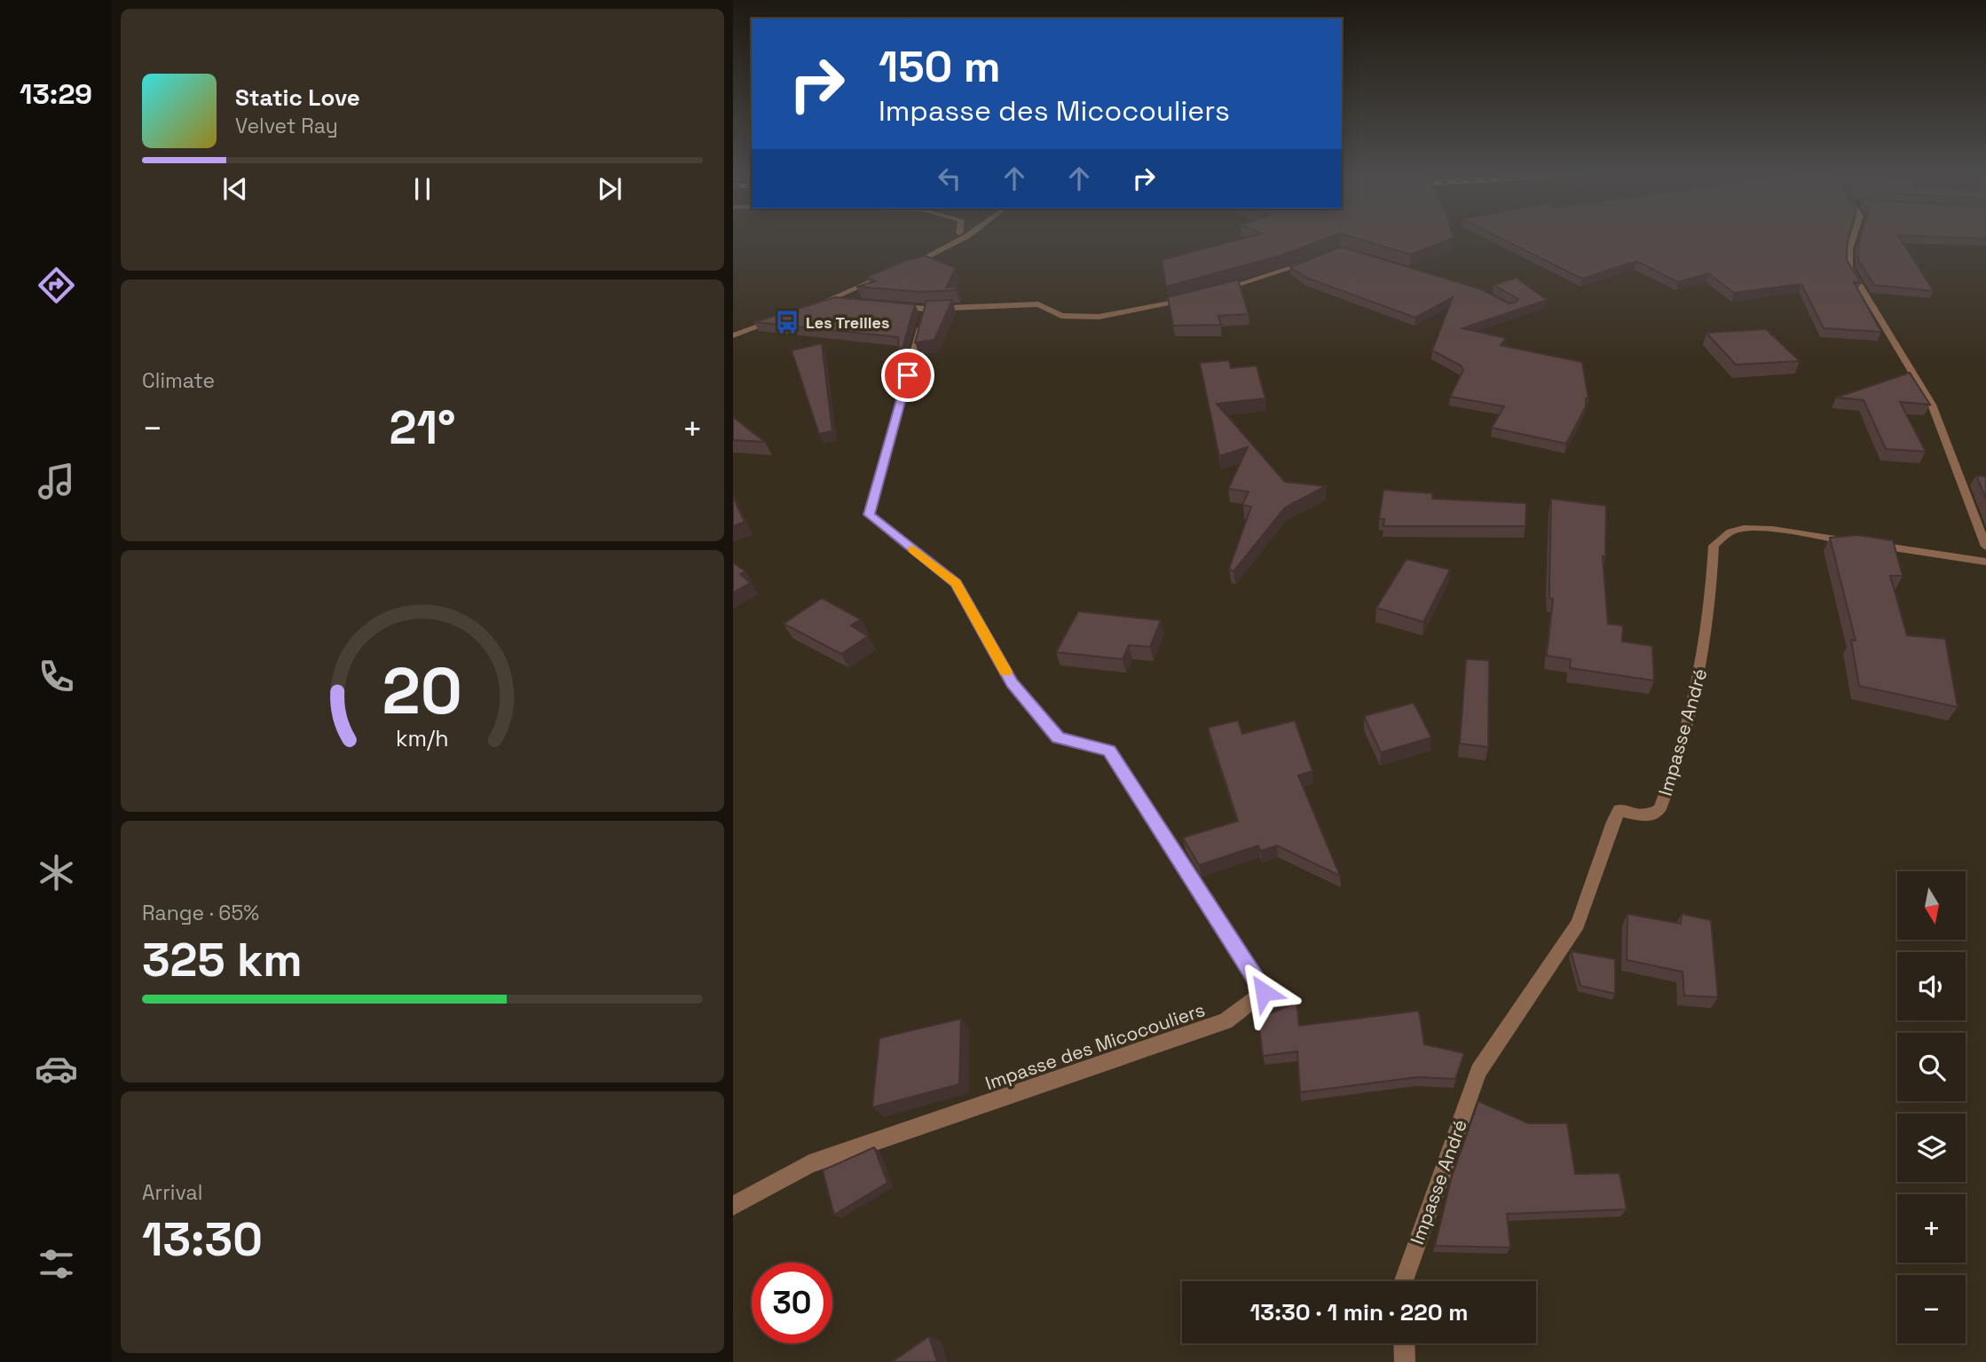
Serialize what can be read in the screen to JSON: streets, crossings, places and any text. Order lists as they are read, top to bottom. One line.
{"streets":{"street":["Impasse André","Impasse des Micocouliers"]},"places":{"bus stop":["Les Treilles"]},"north":"bottom","page":{"tabs":"13:29","turn":["150 m","Impasse des Micocouliers"],"song":["Static Love","Velvet Ray"],"tile":["Climate",["Range · 65%","325 km"],["Arrival","13:30"]],"heat":["−","21°","+"],"map_buttons":["+","−"],"limit":"30","trip":"13:30 · 1 min · 220 m","gauge":["20","km/h"]}}
